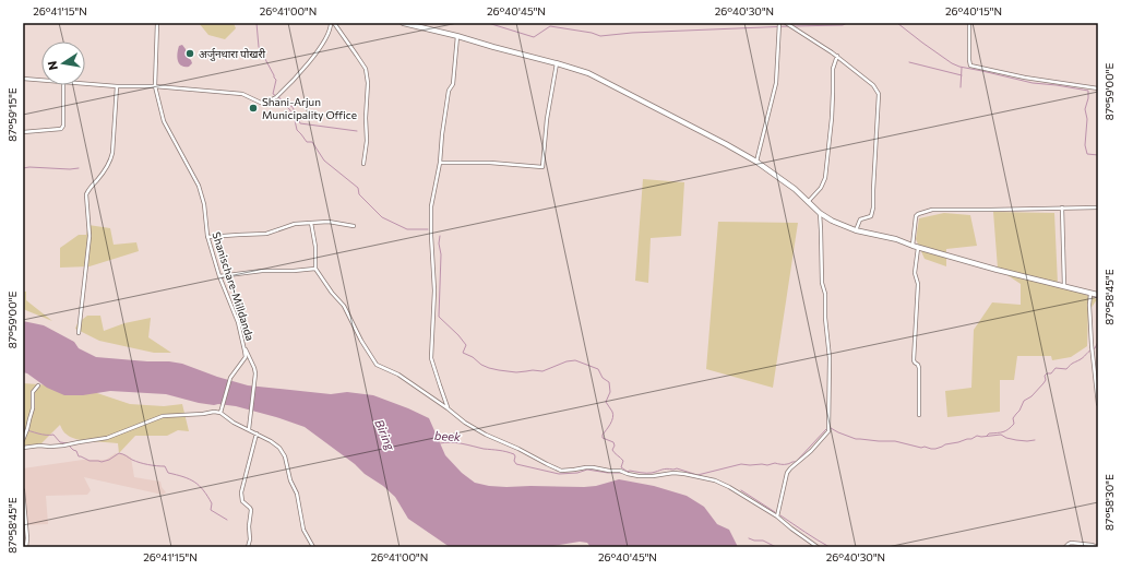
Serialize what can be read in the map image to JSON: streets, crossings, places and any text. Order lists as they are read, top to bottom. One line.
{"streets":{"street":["Shanischare-Milldanda"]},"water":["Biring","beek"],"places":["अर्जुनधारा पोखरी","Shani-Arjun Municipality Office"],"north":"left","coordinates":["26°41'15\"N","26°41'00\"N","26°40'45\"N","26°40'30\"N","26°40'15\"N","87°59'00\"E","87°59'15\"E","87°58'45\"E","87°58'30\"E"]}
